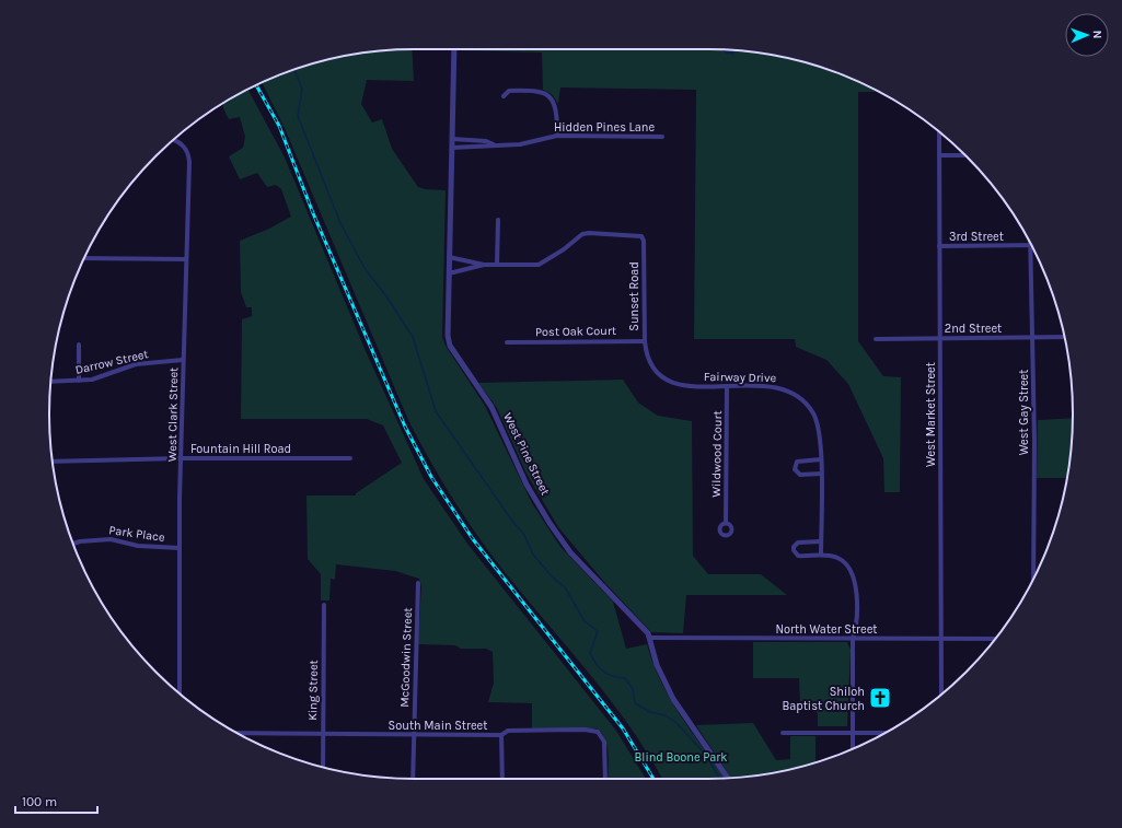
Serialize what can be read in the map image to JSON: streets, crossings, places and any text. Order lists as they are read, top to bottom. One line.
{"streets":{"street":["Hidden Pines Lane","3rd Street","Sunset Road","2nd Street","Post Oak Court","Darrow Street","Fairway Drive","West Gay Street","West Clark Street","West Market Street","Fountain Hill Road","West Pine Street","Wildwood Court","Park Place","North Water Street","McGoodwin Street","King Street","South Main Street"]},"crossings":[["Hidden Pines Lane","West Pine Street"],["3rd Street","West Gay Street"],["3rd Street","West Market Street"],["Sunset Road","Post Oak Court"],["Sunset Road","Fairway Drive"],["2nd Street","West Gay Street"],["2nd Street","West Market Street"],["Post Oak Court","Fairway Drive"],["Darrow Street","West Clark Street"],["Fairway Drive","Wildwood Court"],["West Clark Street","Fountain Hill Road"],["West Clark Street","Park Place"],["West Market Street","North Water Street"],["West Pine Street","North Water Street"],["McGoodwin Street","South Main Street"],["King Street","South Main Street"]],"parks":["Blind Boone Park"],"places":{"church":["Shiloh Baptist Church"]},"scale_bar":"100 m","north":"right"}
